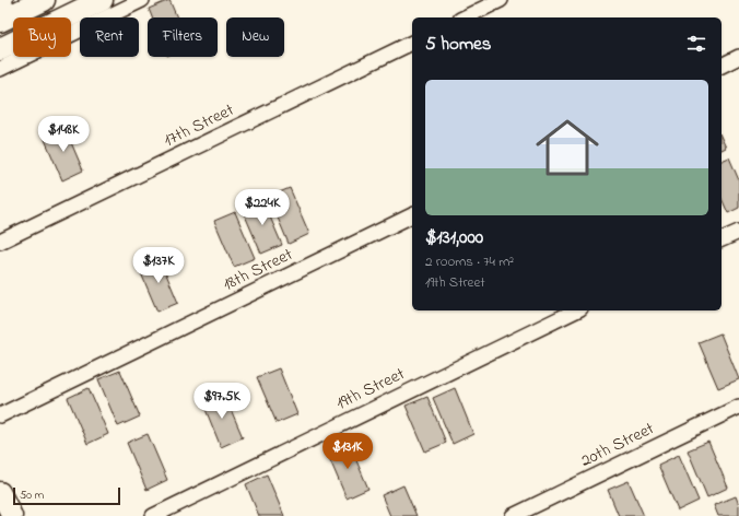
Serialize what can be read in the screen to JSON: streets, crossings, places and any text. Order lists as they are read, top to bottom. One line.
{"streets":{"street":["17th Street","18th Street","19th Street","20th Street"]},"scale_bar":"50 m","page":{"chip":["Buy","Rent","Filters","New"],"heading":"5 homes","list":[{"name":"$131,000","note":"2 rooms · 74 m² · 19th Street"}],"price":["$148K","$224K","$137K","$97.5K","$131K"],"scale":"50 m"}}
